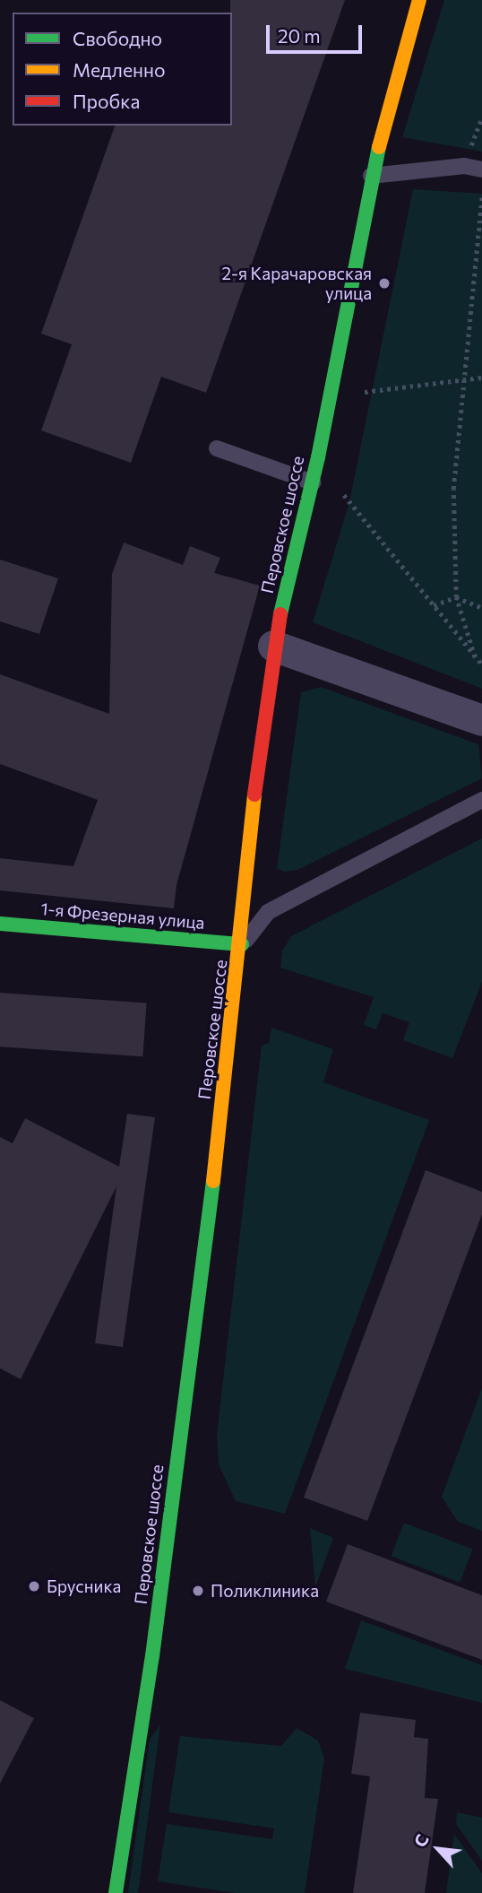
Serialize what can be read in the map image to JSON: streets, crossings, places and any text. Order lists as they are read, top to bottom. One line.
{"streets":{"street":["Перовское шоссе","1-я Фрезерная улица"]},"crossings":[["Перовское шоссе","1-я Фрезерная улица"]],"places":["2-я Карачаровская улица","Брусника","Поликлиника"],"legend":["Свободно","Медленно","Пробка"],"scale_bar":"20 m","north":"top left"}
